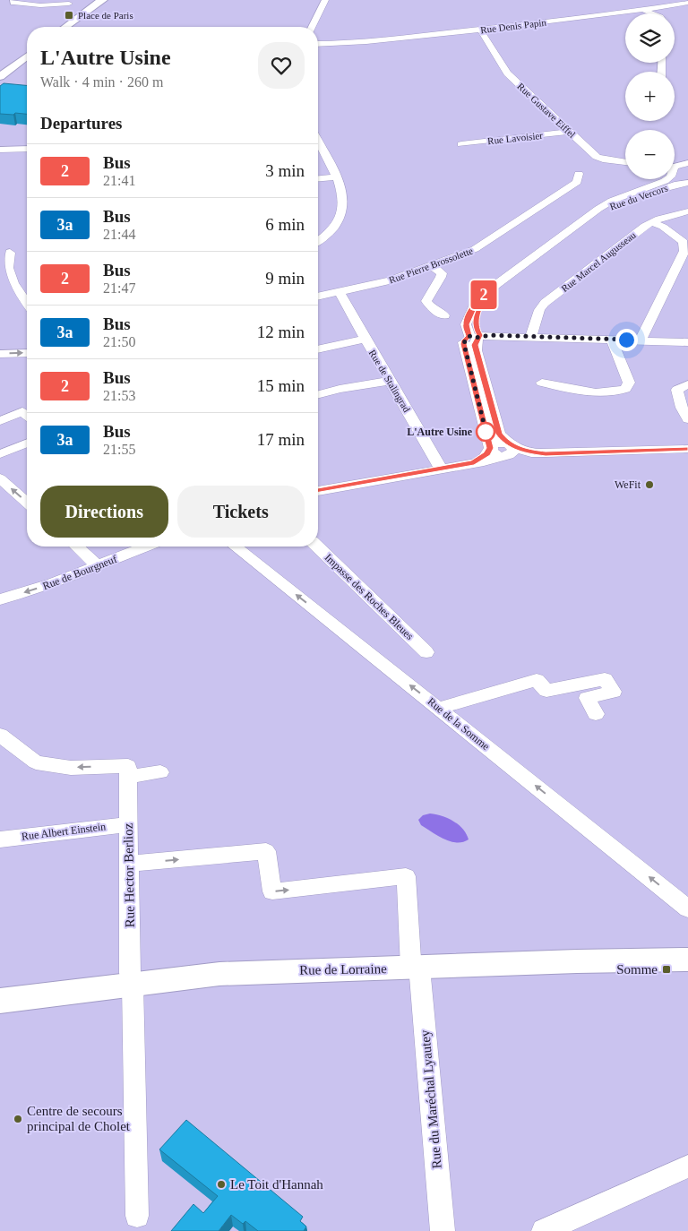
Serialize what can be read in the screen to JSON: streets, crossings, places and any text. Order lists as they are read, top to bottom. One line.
{"streets":{"main road":["Rue de Lorraine"],"street":["Rue Denis Papin","Rue Gustave Eiffel","Rue Lavoisier","Rue du Vercors","Rue Marcel Augusseau","Rue Pierre Brossolette","Rue de Stalingrad","Rue de Bourgneuf","Impasse des Roches Bleues","Rue de la Somme","Rue Albert Einstein","Rue Hector Berlioz","Rue du Maréchal Lyautey"]},"crossings":[["Rue Denis Papin","Rue Gustave Eiffel"],["Rue Gustave Eiffel","Rue Lavoisier"],["Rue Pierre Brossolette","Rue de Stalingrad"],["Rue Albert Einstein","Rue Hector Berlioz"],["Rue Hector Berlioz","Rue de Lorraine"],["Rue Hector Berlioz","Rue du Maréchal Lyautey"],["Rue de Lorraine","Rue du Maréchal Lyautey"]],"one_way":["Rue de Bourgneuf","Rue de la Somme"],"places":{"transit":["Place de Paris","Somme"],"other":["L'Autre Usine","WeFit","Centre de secours principal de Cholet","Le Toit d'Hannah"]},"lines":["bus line 2"],"page":{"on_map":"2","map_buttons":["+","−"],"heading":[["L'Autre Usine","Walk · 4 min · 260 m"],"Departures"],"list":[{"mark":"2","name":"Bus","note":"21:41","value":"3 min"},{"mark":"3a","name":"Bus","note":"21:44","value":"6 min"},{"mark":"2","name":"Bus","note":"21:47","value":"9 min"},{"mark":"3a","name":"Bus","note":"21:50","value":"12 min"},{"mark":"2","name":"Bus","note":"21:53","value":"15 min"},{"mark":"3a","name":"Bus","note":"21:55","value":"17 min"}],"buttons":["Directions","Tickets"]}}
